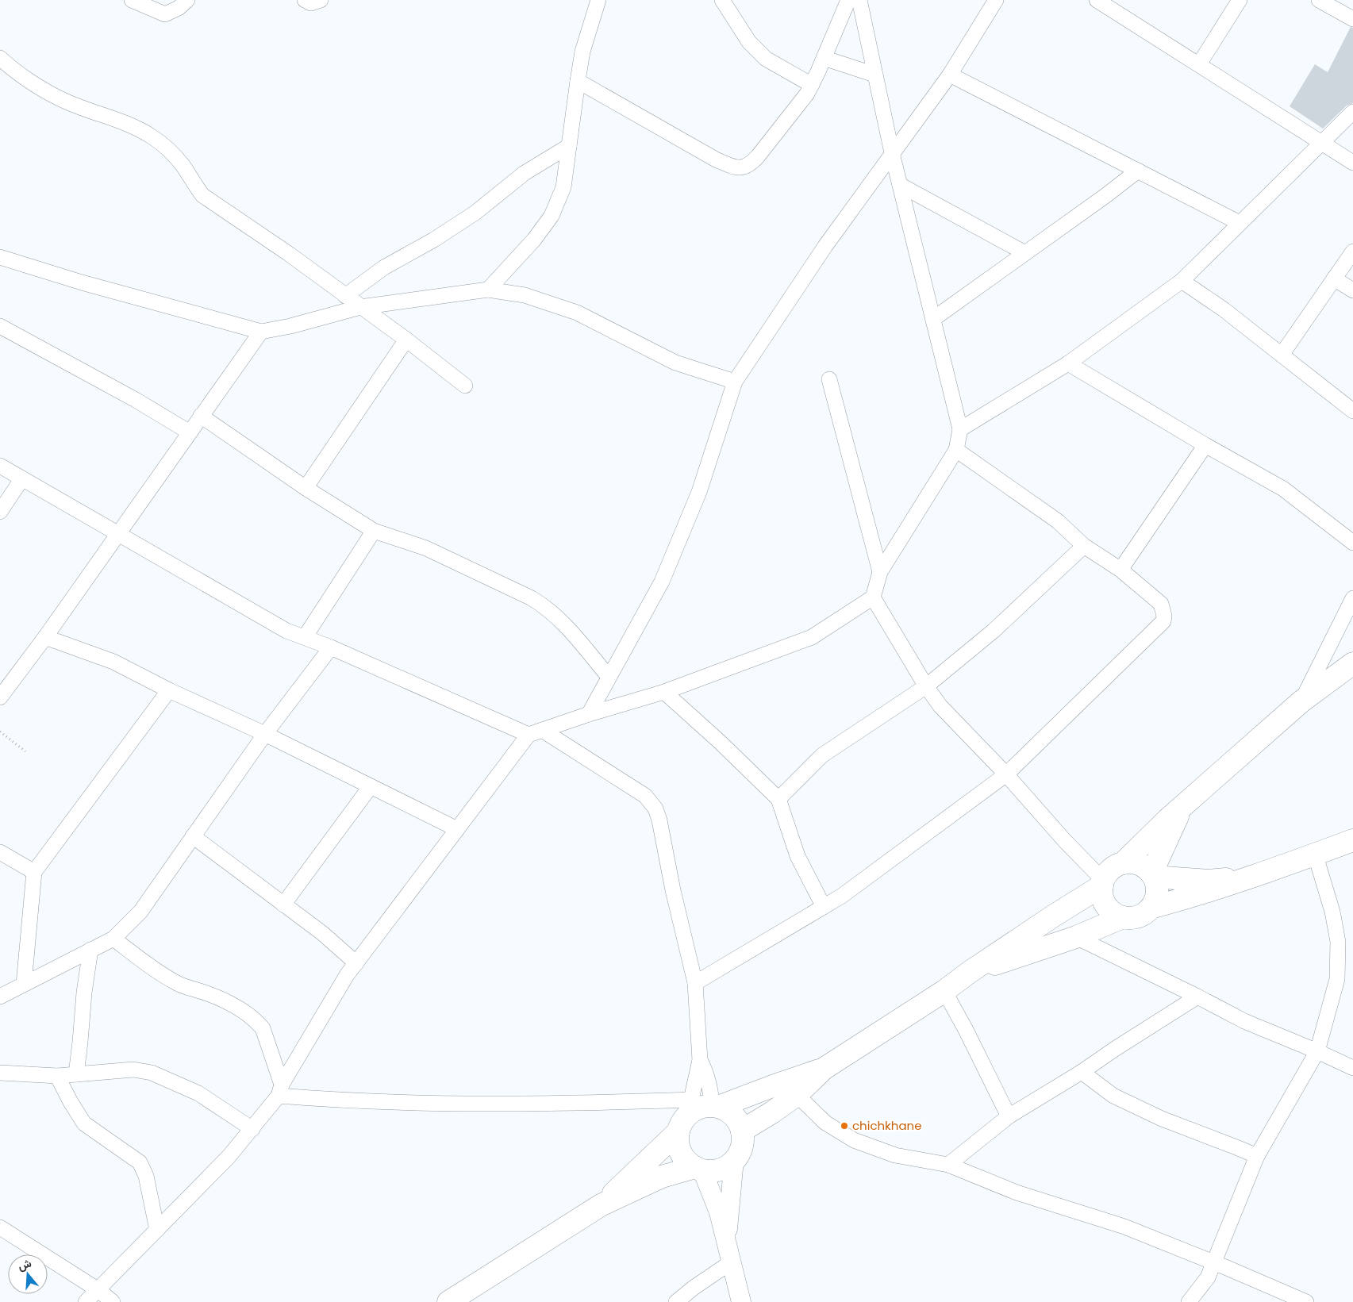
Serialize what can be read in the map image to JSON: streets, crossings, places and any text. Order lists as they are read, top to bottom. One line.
{"places":["chichkhane"],"north":"top"}
